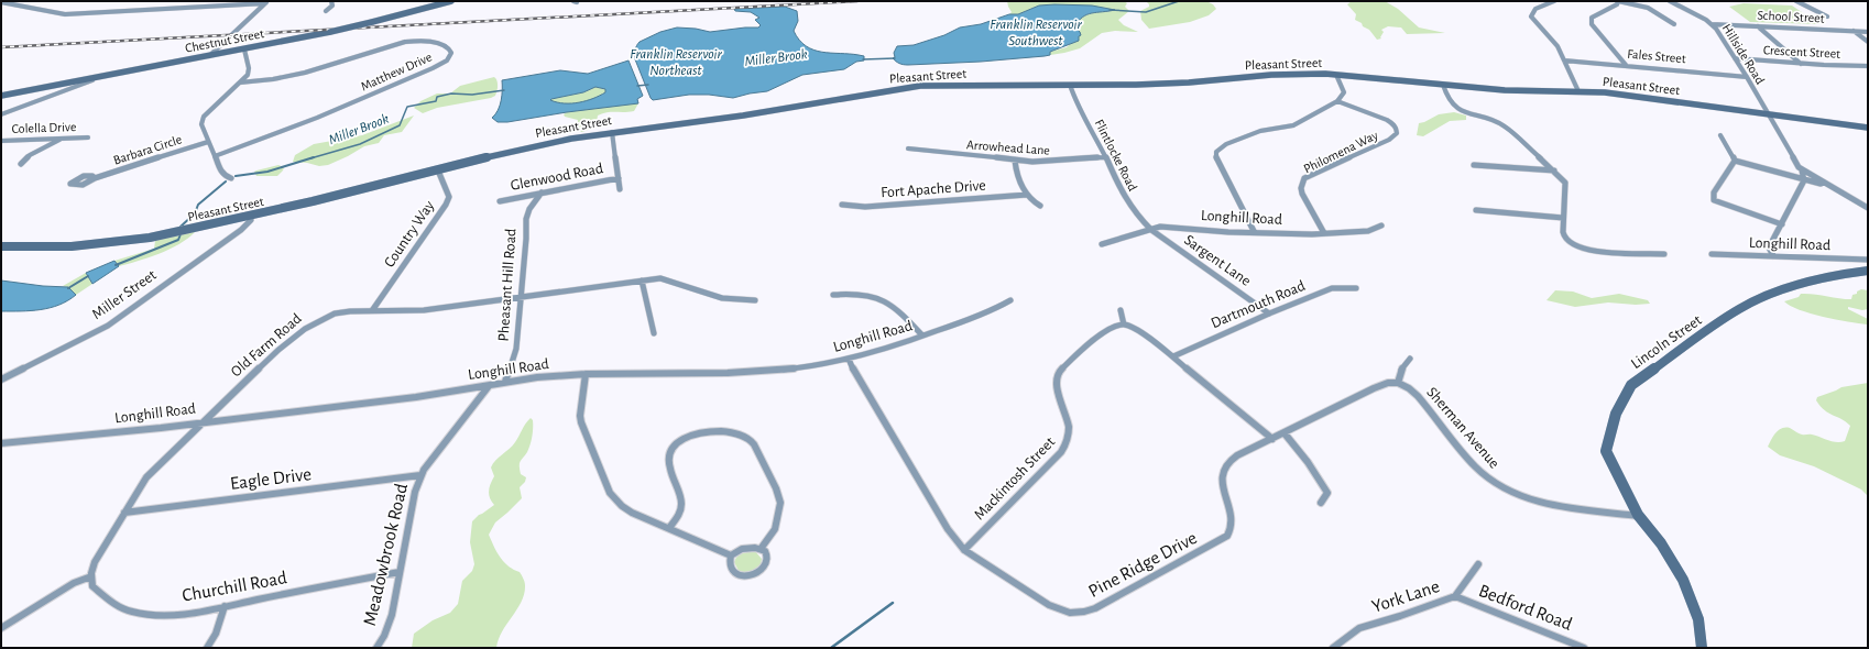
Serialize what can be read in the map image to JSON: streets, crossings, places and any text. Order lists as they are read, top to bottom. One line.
{"streets":{"street":["School Street","Chestnut Street","Crescent Street","Hillside Road","Fales Street","Pleasant Street","Matthew Drive","Colella Drive","Arrowhead Lane","Barbara Circle","Philomena Way","Flintlocke Road","Glenwood Road","Fort Apache Drive","Longhill Road","Country Way","Sargent Lane","Pheasant Hill Road","Miller Street","Dartmouth Road","Lincoln Street","Old Farm Road","Sherman Avenue","Eagle Drive","Mackintosh Street","Meadowbrook Road","Pine Ridge Drive","Churchill Road","York Lane","Bedford Road"]},"crossings":[["School Street","Hillside Road"],["Crescent Street","Hillside Road"],["Hillside Road","Fales Street"],["Hillside Road","Pleasant Street"],["Pleasant Street","Flintlocke Road"],["Pleasant Street","Country Way"],["Pleasant Street","Miller Street"],["Arrowhead Lane","Flintlocke Road"],["Philomena Way","Longhill Road"],["Flintlocke Road","Longhill Road"],["Flintlocke Road","Sargent Lane"],["Glenwood Road","Pheasant Hill Road"],["Longhill Road","Sargent Lane"],["Longhill Road","Pheasant Hill Road"],["Longhill Road","Old Farm Road"],["Longhill Road","Meadowbrook Road"],["Longhill Road","Pine Ridge Drive"],["Country Way","Old Farm Road"],["Sargent Lane","Dartmouth Road"],["Pheasant Hill Road","Old Farm Road"],["Lincoln Street","Sherman Avenue"],["Old Farm Road","Eagle Drive"],["Old Farm Road","Churchill Road"],["Sherman Avenue","Pine Ridge Drive"],["Eagle Drive","Meadowbrook Road"],["Mackintosh Street","Pine Ridge Drive"],["Meadowbrook Road","Churchill Road"],["York Lane","Bedford Road"]],"water":["Franklin Reservoir Southwest","Franklin Reservoir Northeast","Miller Brook"]}
